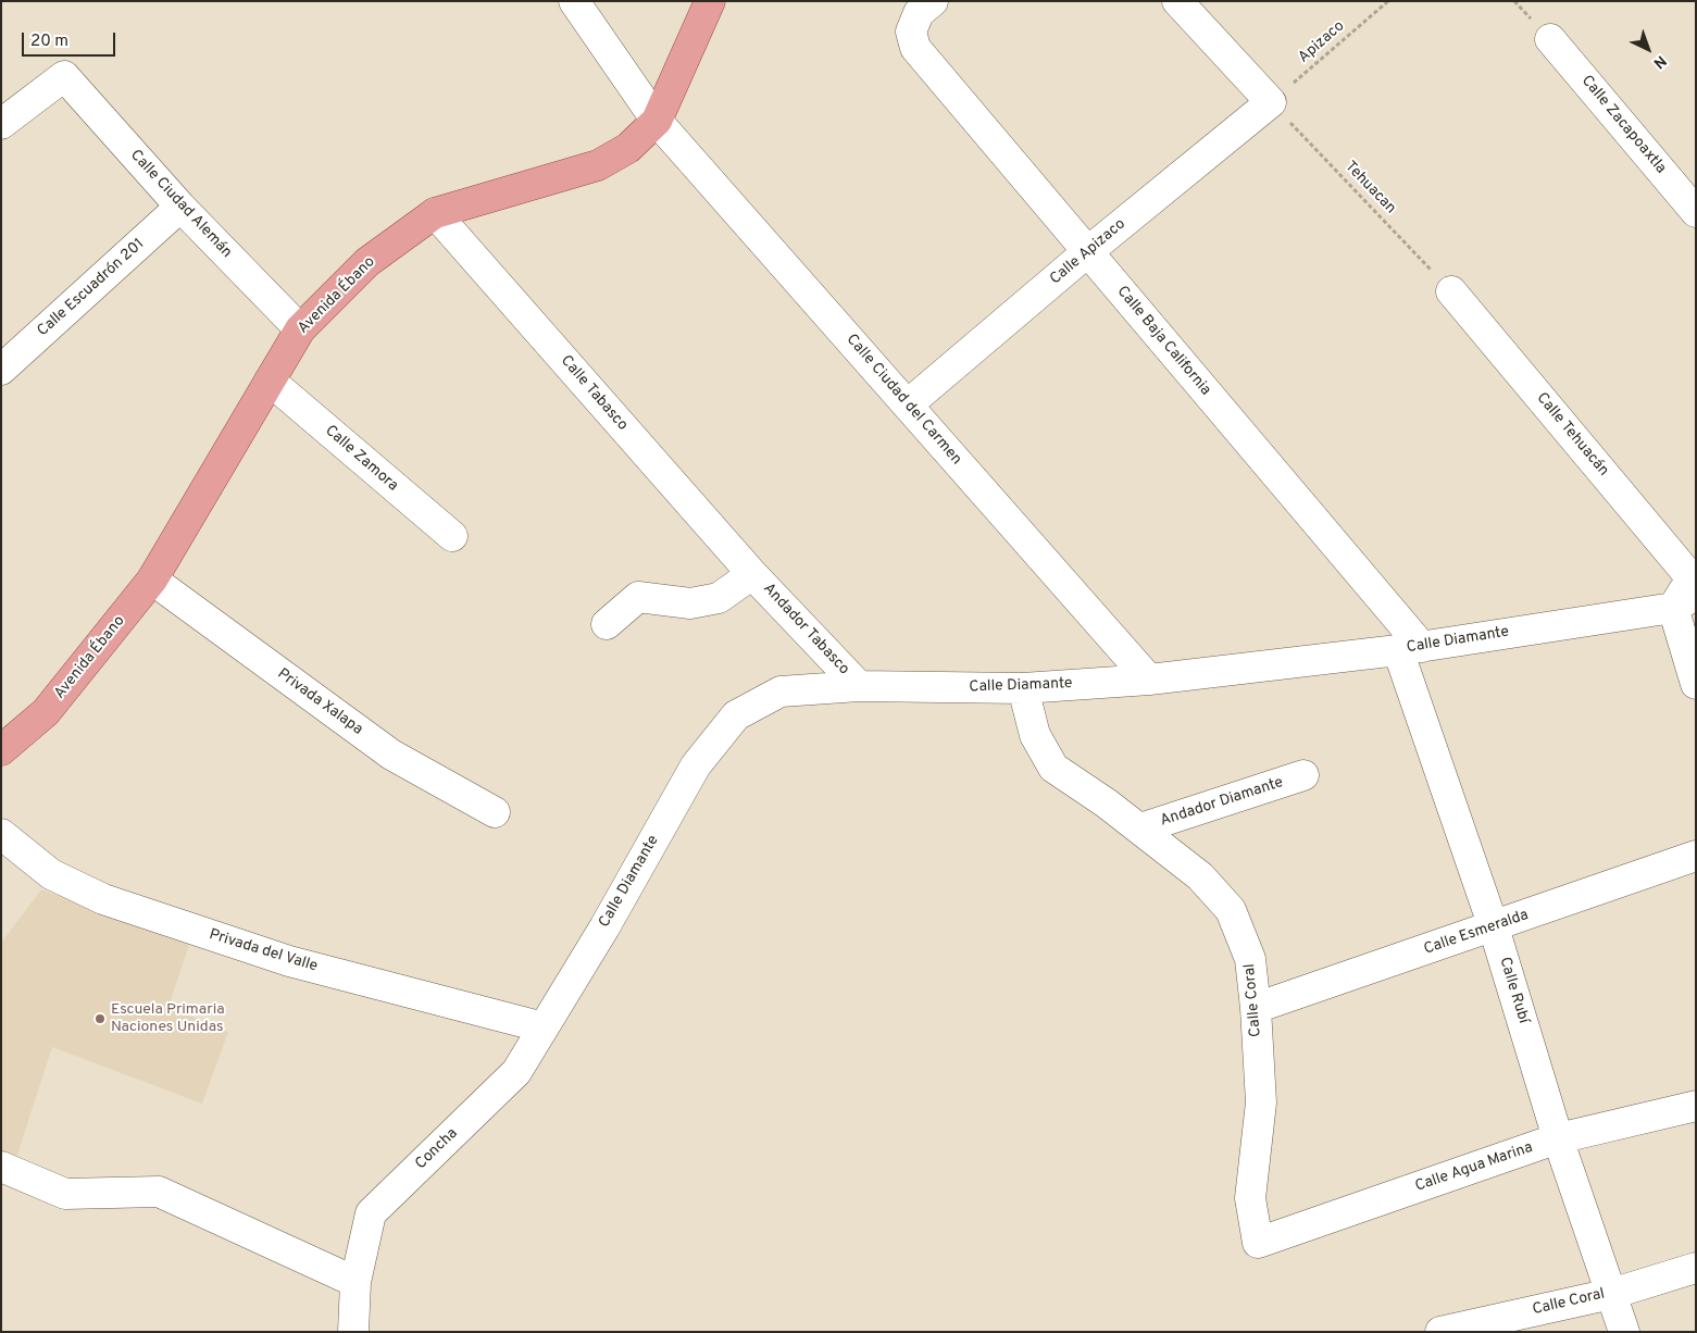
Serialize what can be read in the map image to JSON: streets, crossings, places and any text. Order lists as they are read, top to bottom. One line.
{"streets":{"main road":["Avenida Ébano"],"street":["Calle Zacapoaxtla","Calle Ciudad Alemán","Calle Apizaco","Calle Escuadrón 201","Calle Baja California","Calle Tabasco","Calle Ciudad del Carmen","Calle Tehuacán","Calle Zamora","Andador Tabasco","Calle Diamante","Privada Xalapa","Andador Diamante","Calle Esmeralda","Privada del Valle","Calle Rubí","Calle Coral","Concha","Calle Agua Marina"],"path":["Apizaco","Tehuacan"]},"crossings":[["Apizaco","Tehuacan"],["Apizaco","Calle Apizaco"],["Tehuacan","Calle Apizaco"],["Tehuacan","Calle Tehuacán"],["Calle Ciudad Alemán","Calle Escuadrón 201"],["Calle Ciudad Alemán","Avenida Ébano"],["Calle Apizaco","Calle Baja California"],["Calle Apizaco","Calle Ciudad del Carmen"],["Avenida Ébano","Calle Tabasco"],["Avenida Ébano","Calle Ciudad del Carmen"],["Avenida Ébano","Calle Zamora"],["Avenida Ébano","Privada Xalapa"],["Calle Baja California","Calle Diamante"],["Calle Baja California","Calle Rubí"],["Calle Tabasco","Andador Tabasco"],["Calle Ciudad del Carmen","Calle Diamante"],["Calle Tehuacán","Calle Diamante"],["Andador Tabasco","Calle Diamante"],["Calle Diamante","Privada del Valle"],["Calle Diamante","Calle Rubí"],["Calle Diamante","Calle Coral"],["Calle Diamante","Concha"],["Andador Diamante","Calle Coral"],["Calle Esmeralda","Calle Rubí"],["Calle Esmeralda","Calle Coral"],["Privada del Valle","Concha"],["Calle Rubí","Calle Coral"],["Calle Rubí","Calle Agua Marina"],["Calle Coral","Calle Agua Marina"]],"places":["Escuela Primaria Naciones Unidas"],"scale_bar":"20 m","north":"bottom right"}
